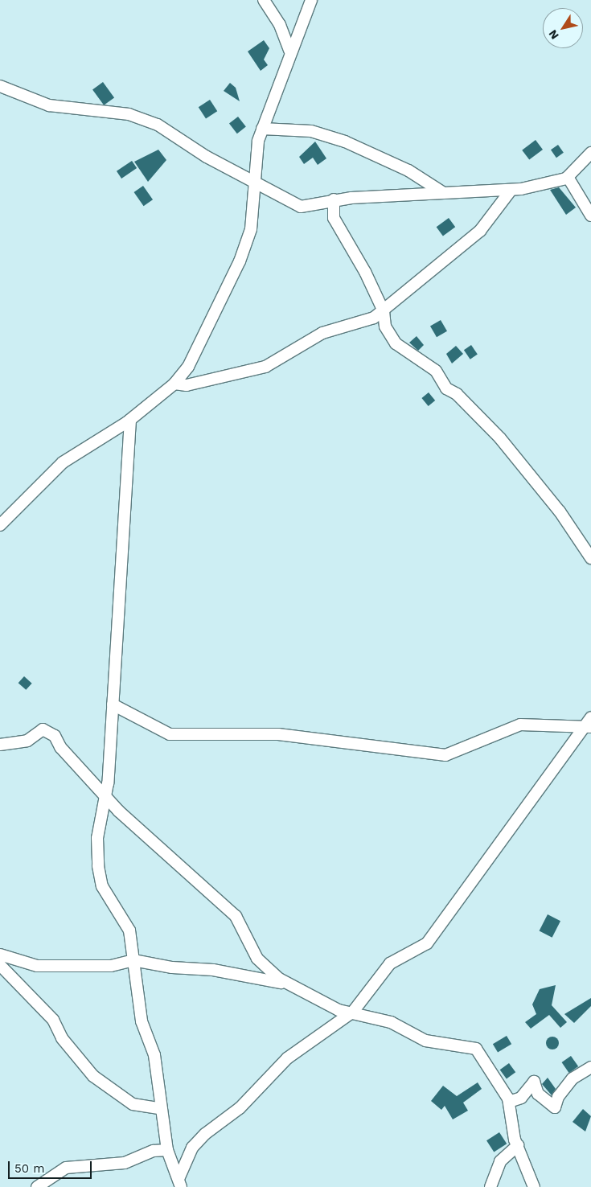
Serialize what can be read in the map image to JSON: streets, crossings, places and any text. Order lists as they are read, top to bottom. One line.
{"scale_bar":"50 m","north":"bottom left"}
